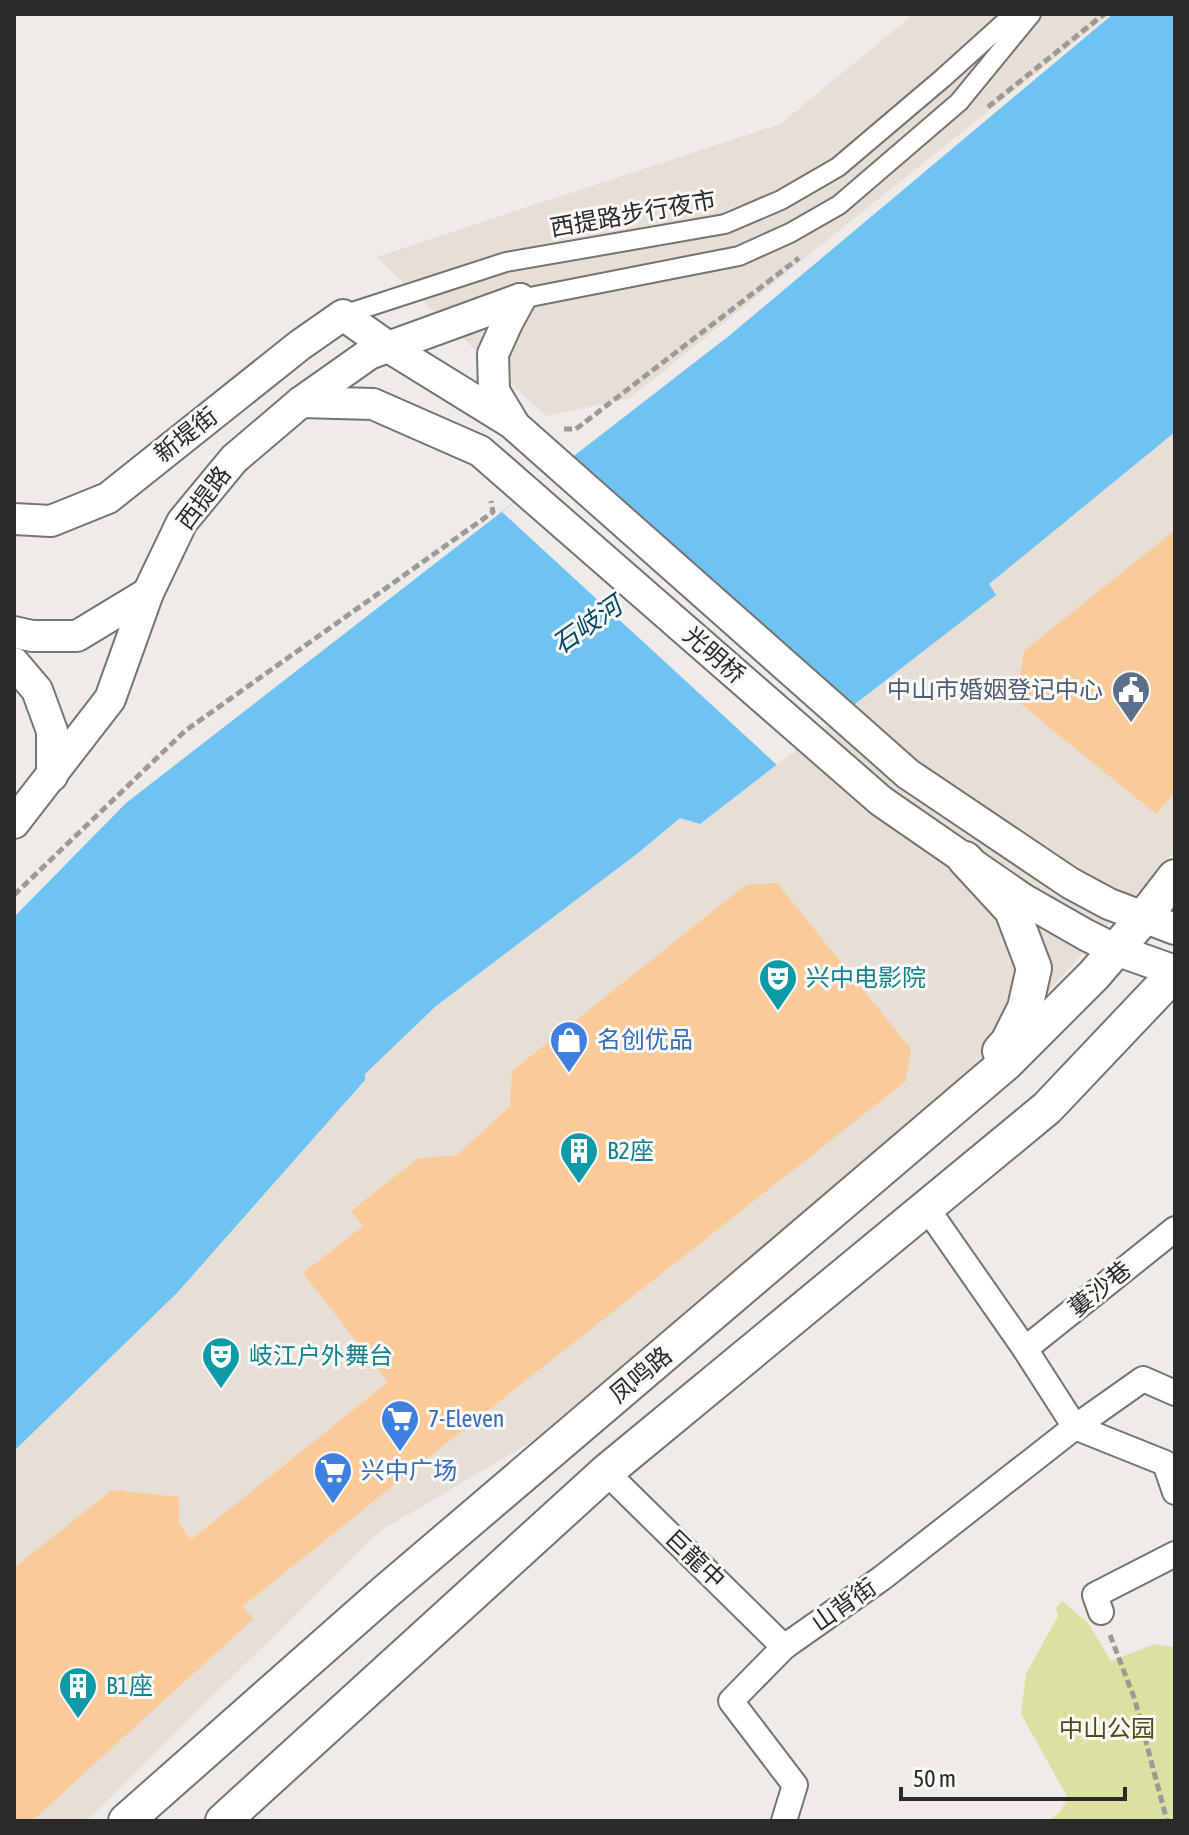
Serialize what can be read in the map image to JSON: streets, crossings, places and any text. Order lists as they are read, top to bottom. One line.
{"streets":{"main road":["凤鸣路"],"street":["西提路步行夜市","新堤街","西提路","光明桥","蔞沙巷","巨龍中","山背街"]},"crossings":[["西提路步行夜市","新堤街"],["西提路","光明桥"],["光明桥","凤鸣路"],["巨龍中","山背街"]],"water":["石岐河"],"parks":["中山公园"],"places":{"public building":["中山市婚姻登记中心"],"theatre":["兴中电影院","岐江户外舞台"],"shop":["名创优品"],"building":["B2座","B1座"],"supermarket":["7-Eleven","兴中广场"]},"scale_bar":"50 m"}
